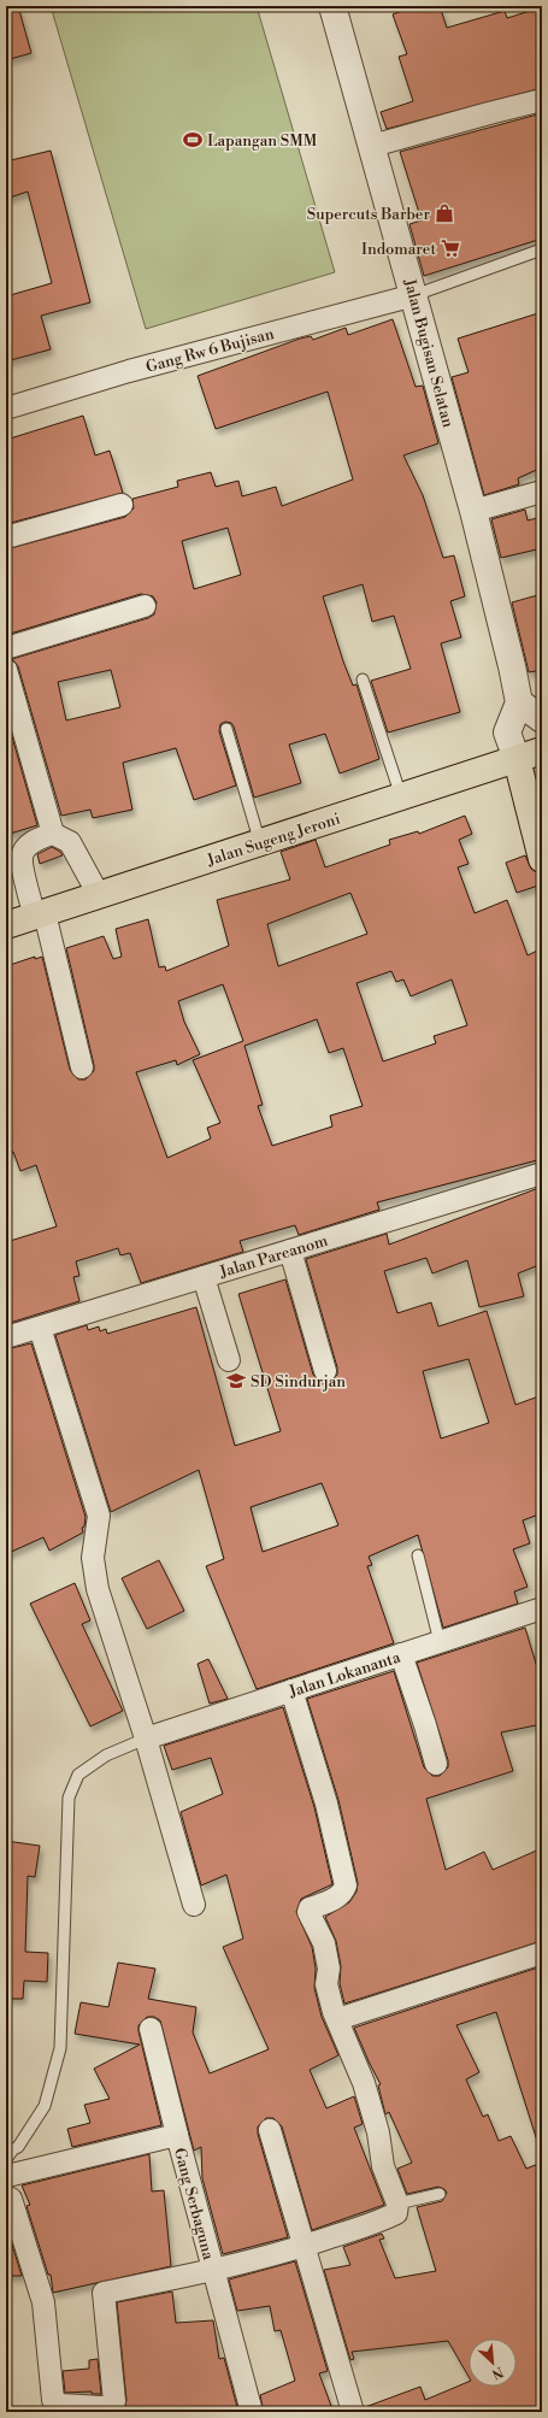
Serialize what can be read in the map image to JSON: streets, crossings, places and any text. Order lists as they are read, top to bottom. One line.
{"streets":{"main road":["Jalan Sugeng Jeroni"],"street":["Gang Rw 6 Bujisan","Jalan Bugisan Selatan","Jalan Pareanom","Jalan Lokananta","Gang Serbaguna"]},"crossings":[["Gang Rw 6 Bujisan","Jalan Bugisan Selatan"]],"places":{"sports":["Lapangan SMM"],"shop":["Supercuts Barber"],"supermarket":["Indomaret"],"school or university":["SD Sindurjan"]},"north":"bottom right"}
